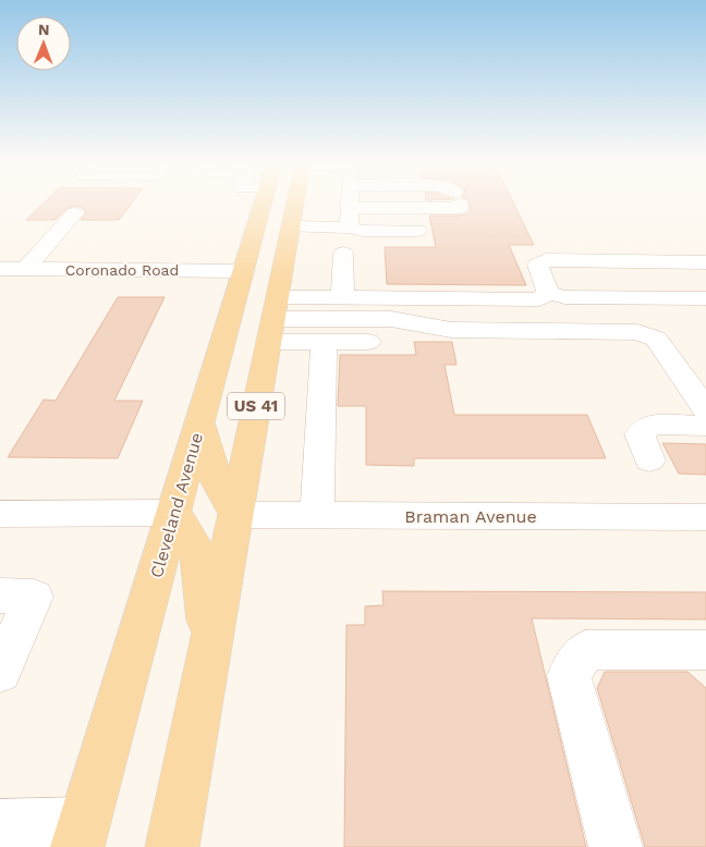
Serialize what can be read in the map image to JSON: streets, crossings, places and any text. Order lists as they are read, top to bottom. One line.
{"streets":{"main road":["US 41","Cleveland Avenue"],"street":["Coronado Road","Braman Avenue"]},"crossings":[["Coronado Road","Cleveland Avenue"],["US 41","Braman Avenue"]],"north":"top"}
